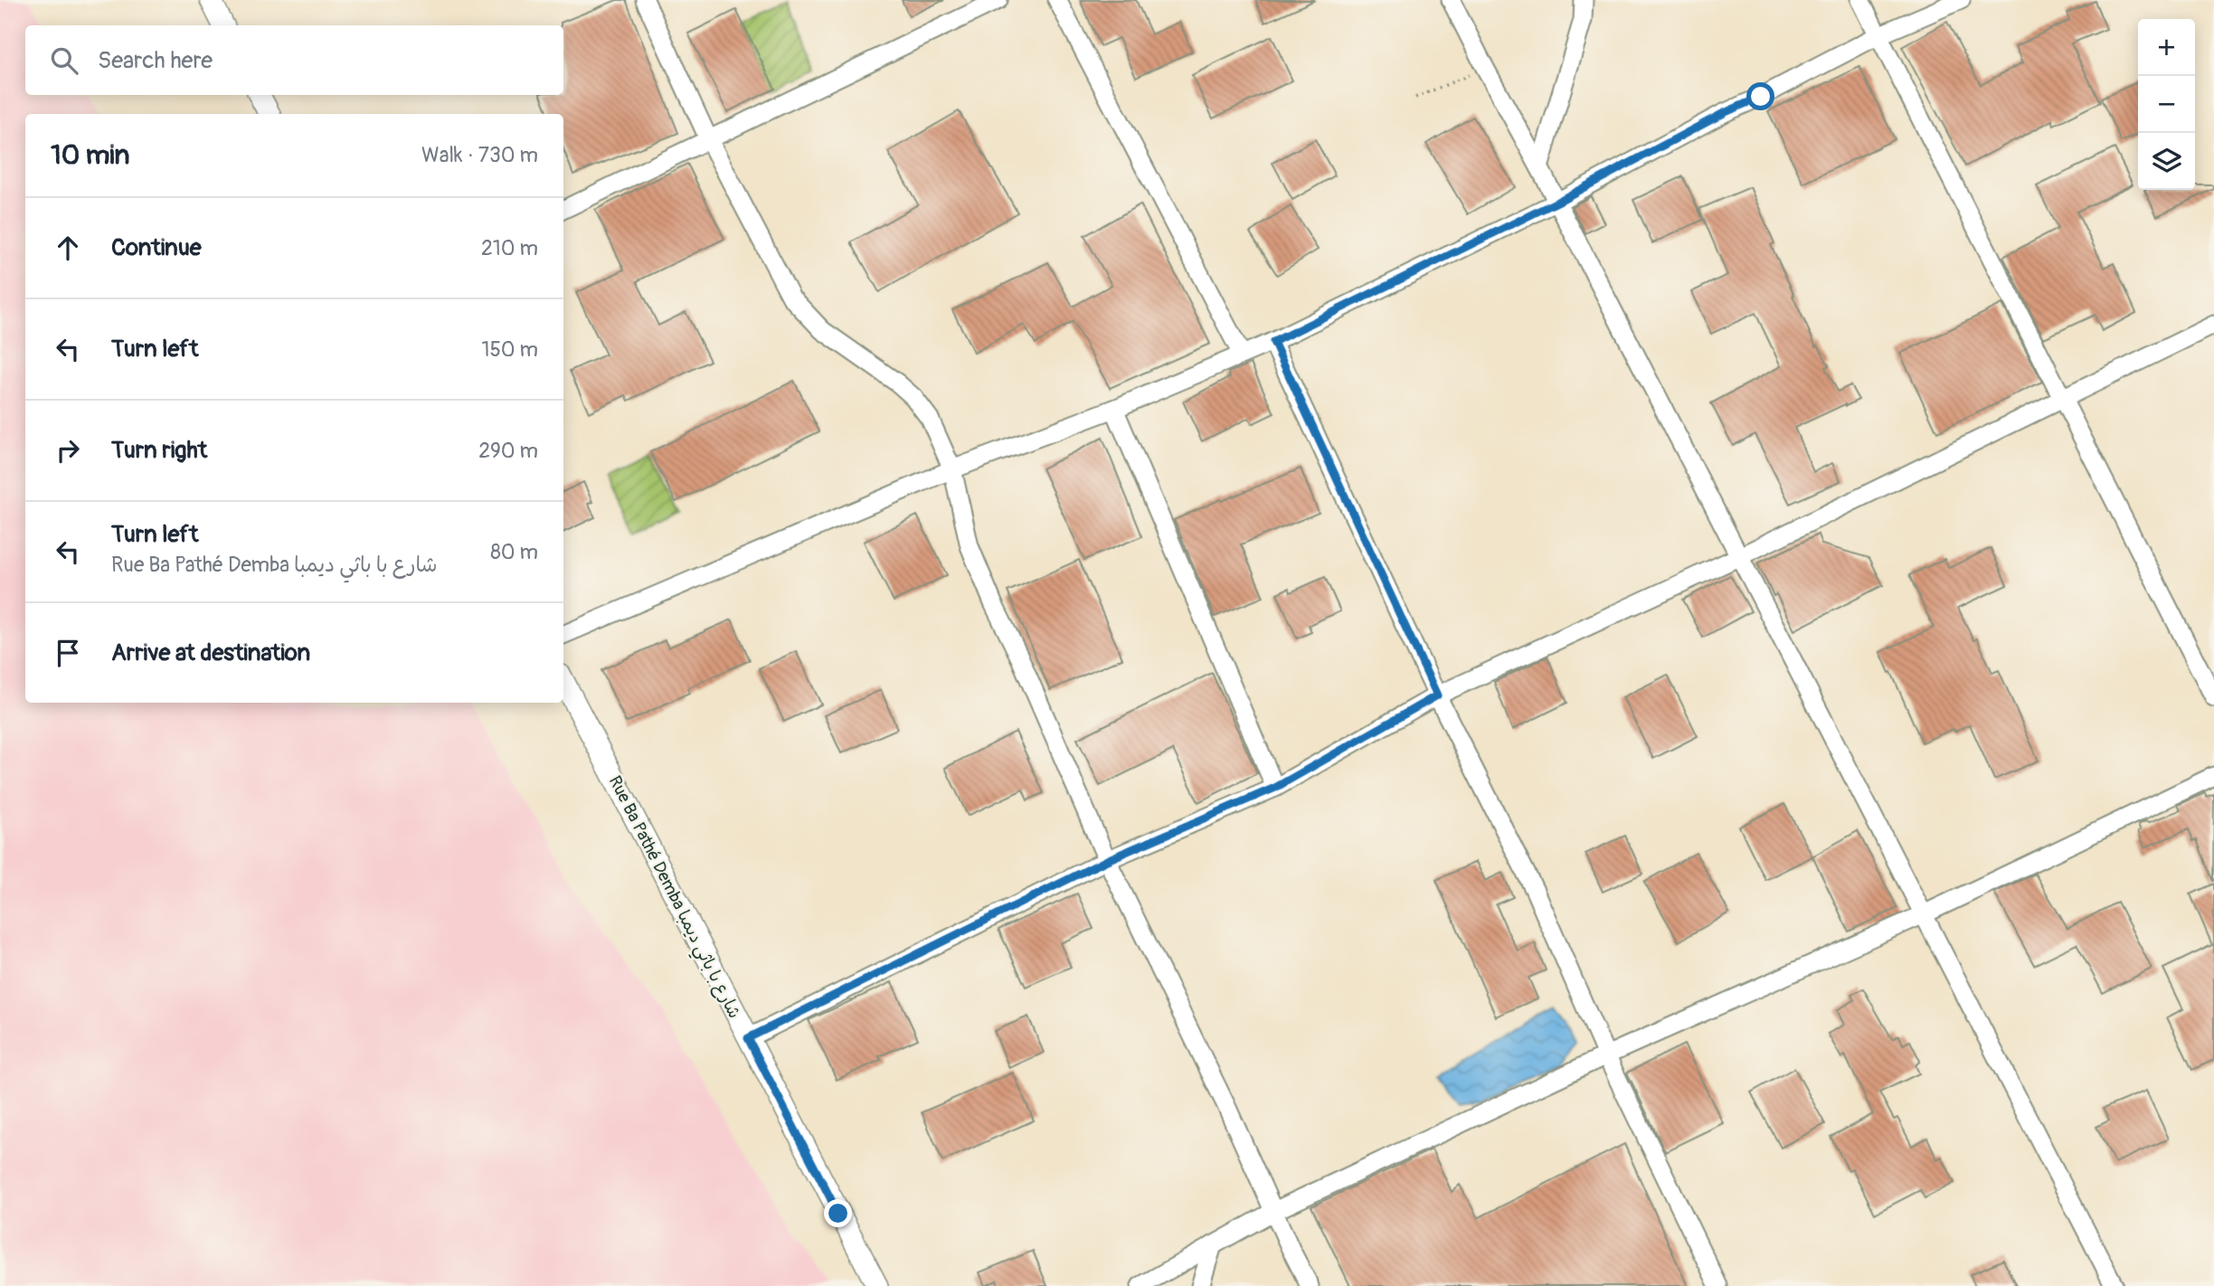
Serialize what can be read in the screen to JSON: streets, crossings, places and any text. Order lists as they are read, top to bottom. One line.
{"streets":{"street":["Rue Ba Pathé Demba شارع با باثي ديمبا"]},"page":{"map_buttons":["+","−"],"search":"Search here","heading":["10 min","Walk · 730 m"],"list":[["Continue","210 m"],["Turn left","150 m"],["Turn right","290 m"],["Turn left","Rue Ba Pathé Demba شارع با باثي ديمبا","80 m"],"Arrive at destination"]}}
